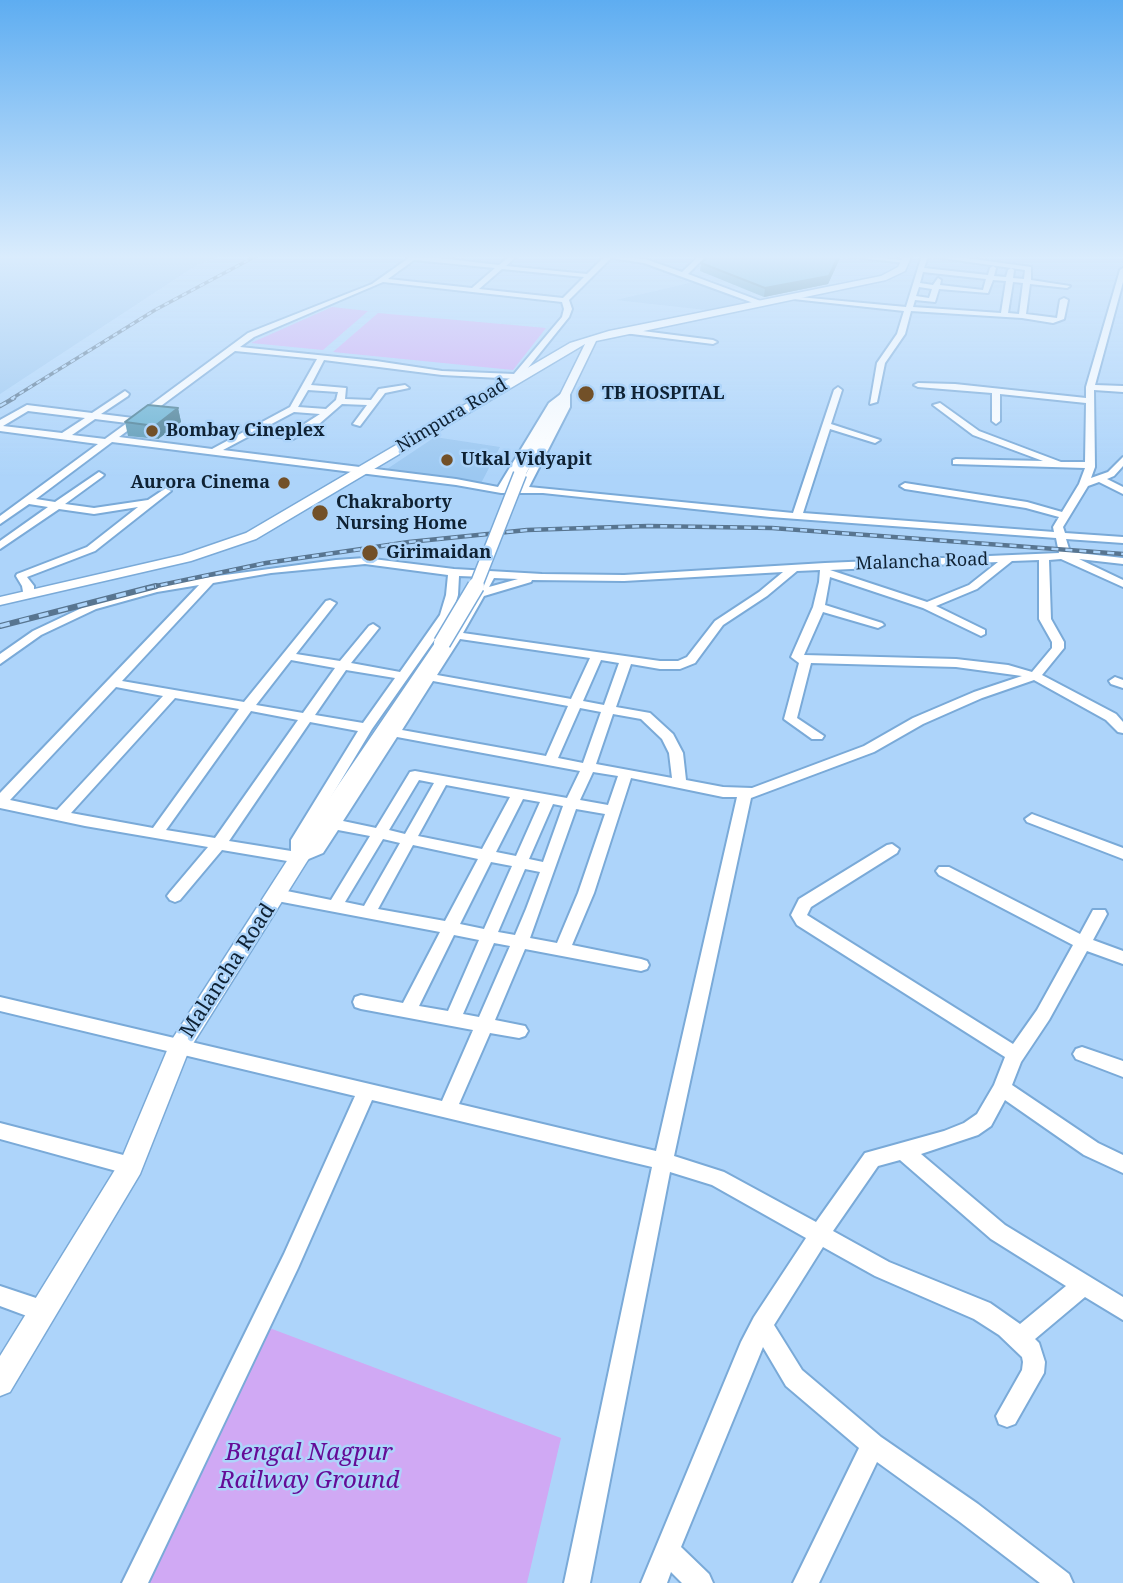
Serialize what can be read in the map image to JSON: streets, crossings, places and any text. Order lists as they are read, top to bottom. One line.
{"streets":{"main road":["Nimpura Road","Malancha Road"]},"crossings":[["Nimpura Road","Malancha Road"]],"parks":["Bengal Nagpur Railway Ground"],"places":["TB HOSPITAL","Bombay Cineplex","Utkal Vidyapit","Aurora Cinema","Chakraborty Nursing Home","Girimaidan"]}
